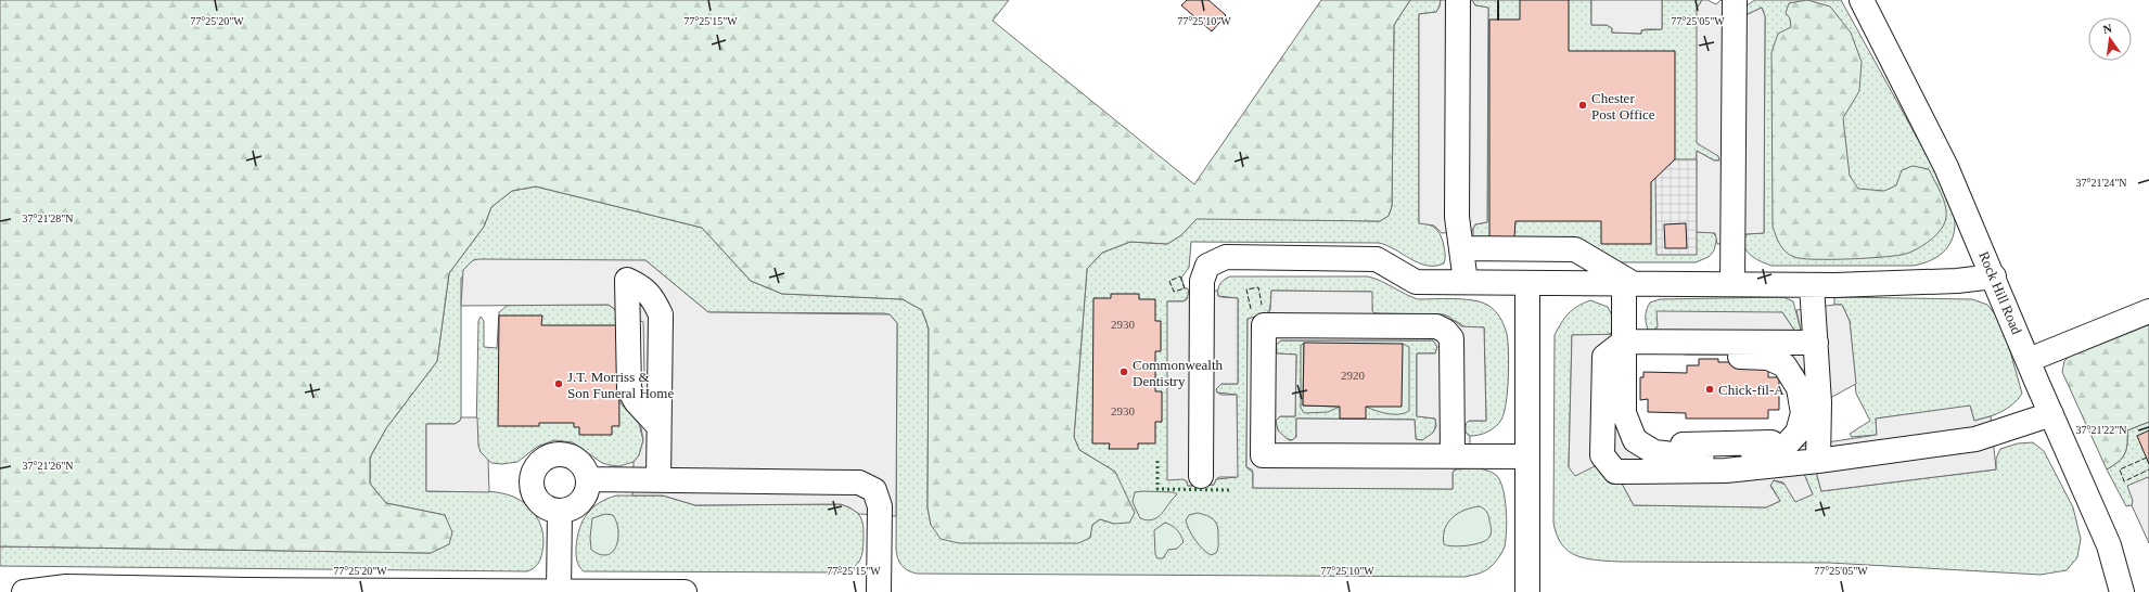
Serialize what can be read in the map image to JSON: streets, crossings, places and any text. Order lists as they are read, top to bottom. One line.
{"streets":{"main road":["Rock Hill Road"]},"places":["Chester Post Office","Commonwealth Dentistry","J.T. Morriss & Son Funeral Home","Chick-fil-A"],"house_numbers":["2930","2920","2930"],"north":"top","coordinates":["77°25'20\"W","77°25'15\"W","77°25'10\"W","77°25'05\"W","37°21'24\"N","37°21'28\"N","37°21'22\"N","37°21'26\"N"]}
